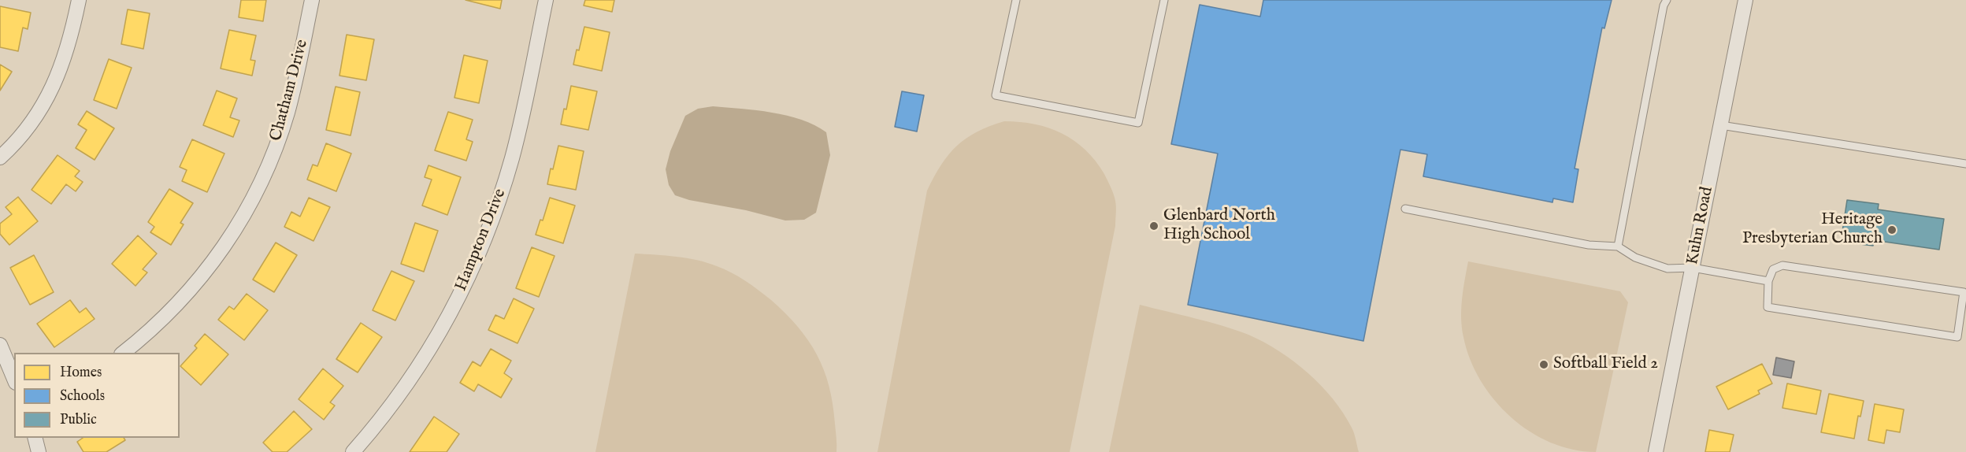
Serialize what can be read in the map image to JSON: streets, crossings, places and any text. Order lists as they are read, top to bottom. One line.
{"streets":{"street":["Chatham Drive","Kuhn Road","Hampton Drive"]},"places":["Glenbard North High School","Heritage Presbyterian Church","Softball Field 2"],"legend":["Homes","Schools","Public"]}
